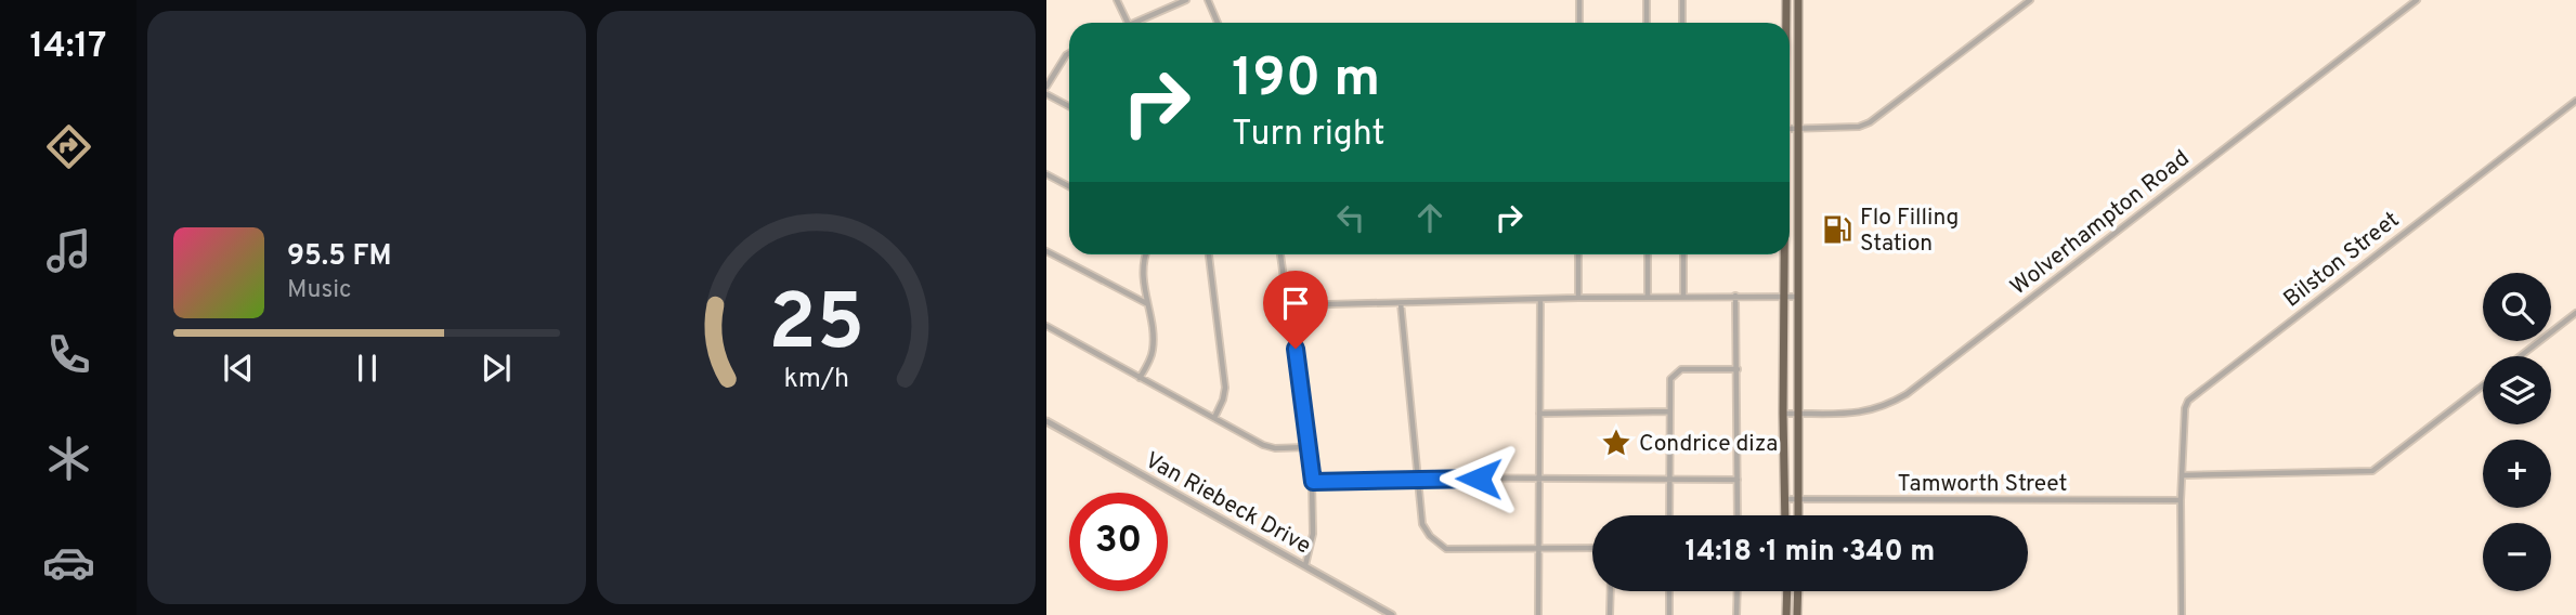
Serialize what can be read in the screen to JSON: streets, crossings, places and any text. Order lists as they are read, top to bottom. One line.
{"streets":{"street":["Wolverhampton Road","Bilston Street","Tamworth Street","Van Riebeck Drive"]},"crossings":[["Bilston Street","Tamworth Street"]],"places":{"fuel station":["Flo Filling Station"],"place":["Condrice diza"]},"page":{"tabs":"14:17","turn":["190 m","Turn right"],"song":["95.5 FM","Music"],"map_buttons":["+","−"],"limit":"30","trip":"14:18 · 1 min · 340 m","gauge":["25","km/h"]}}
